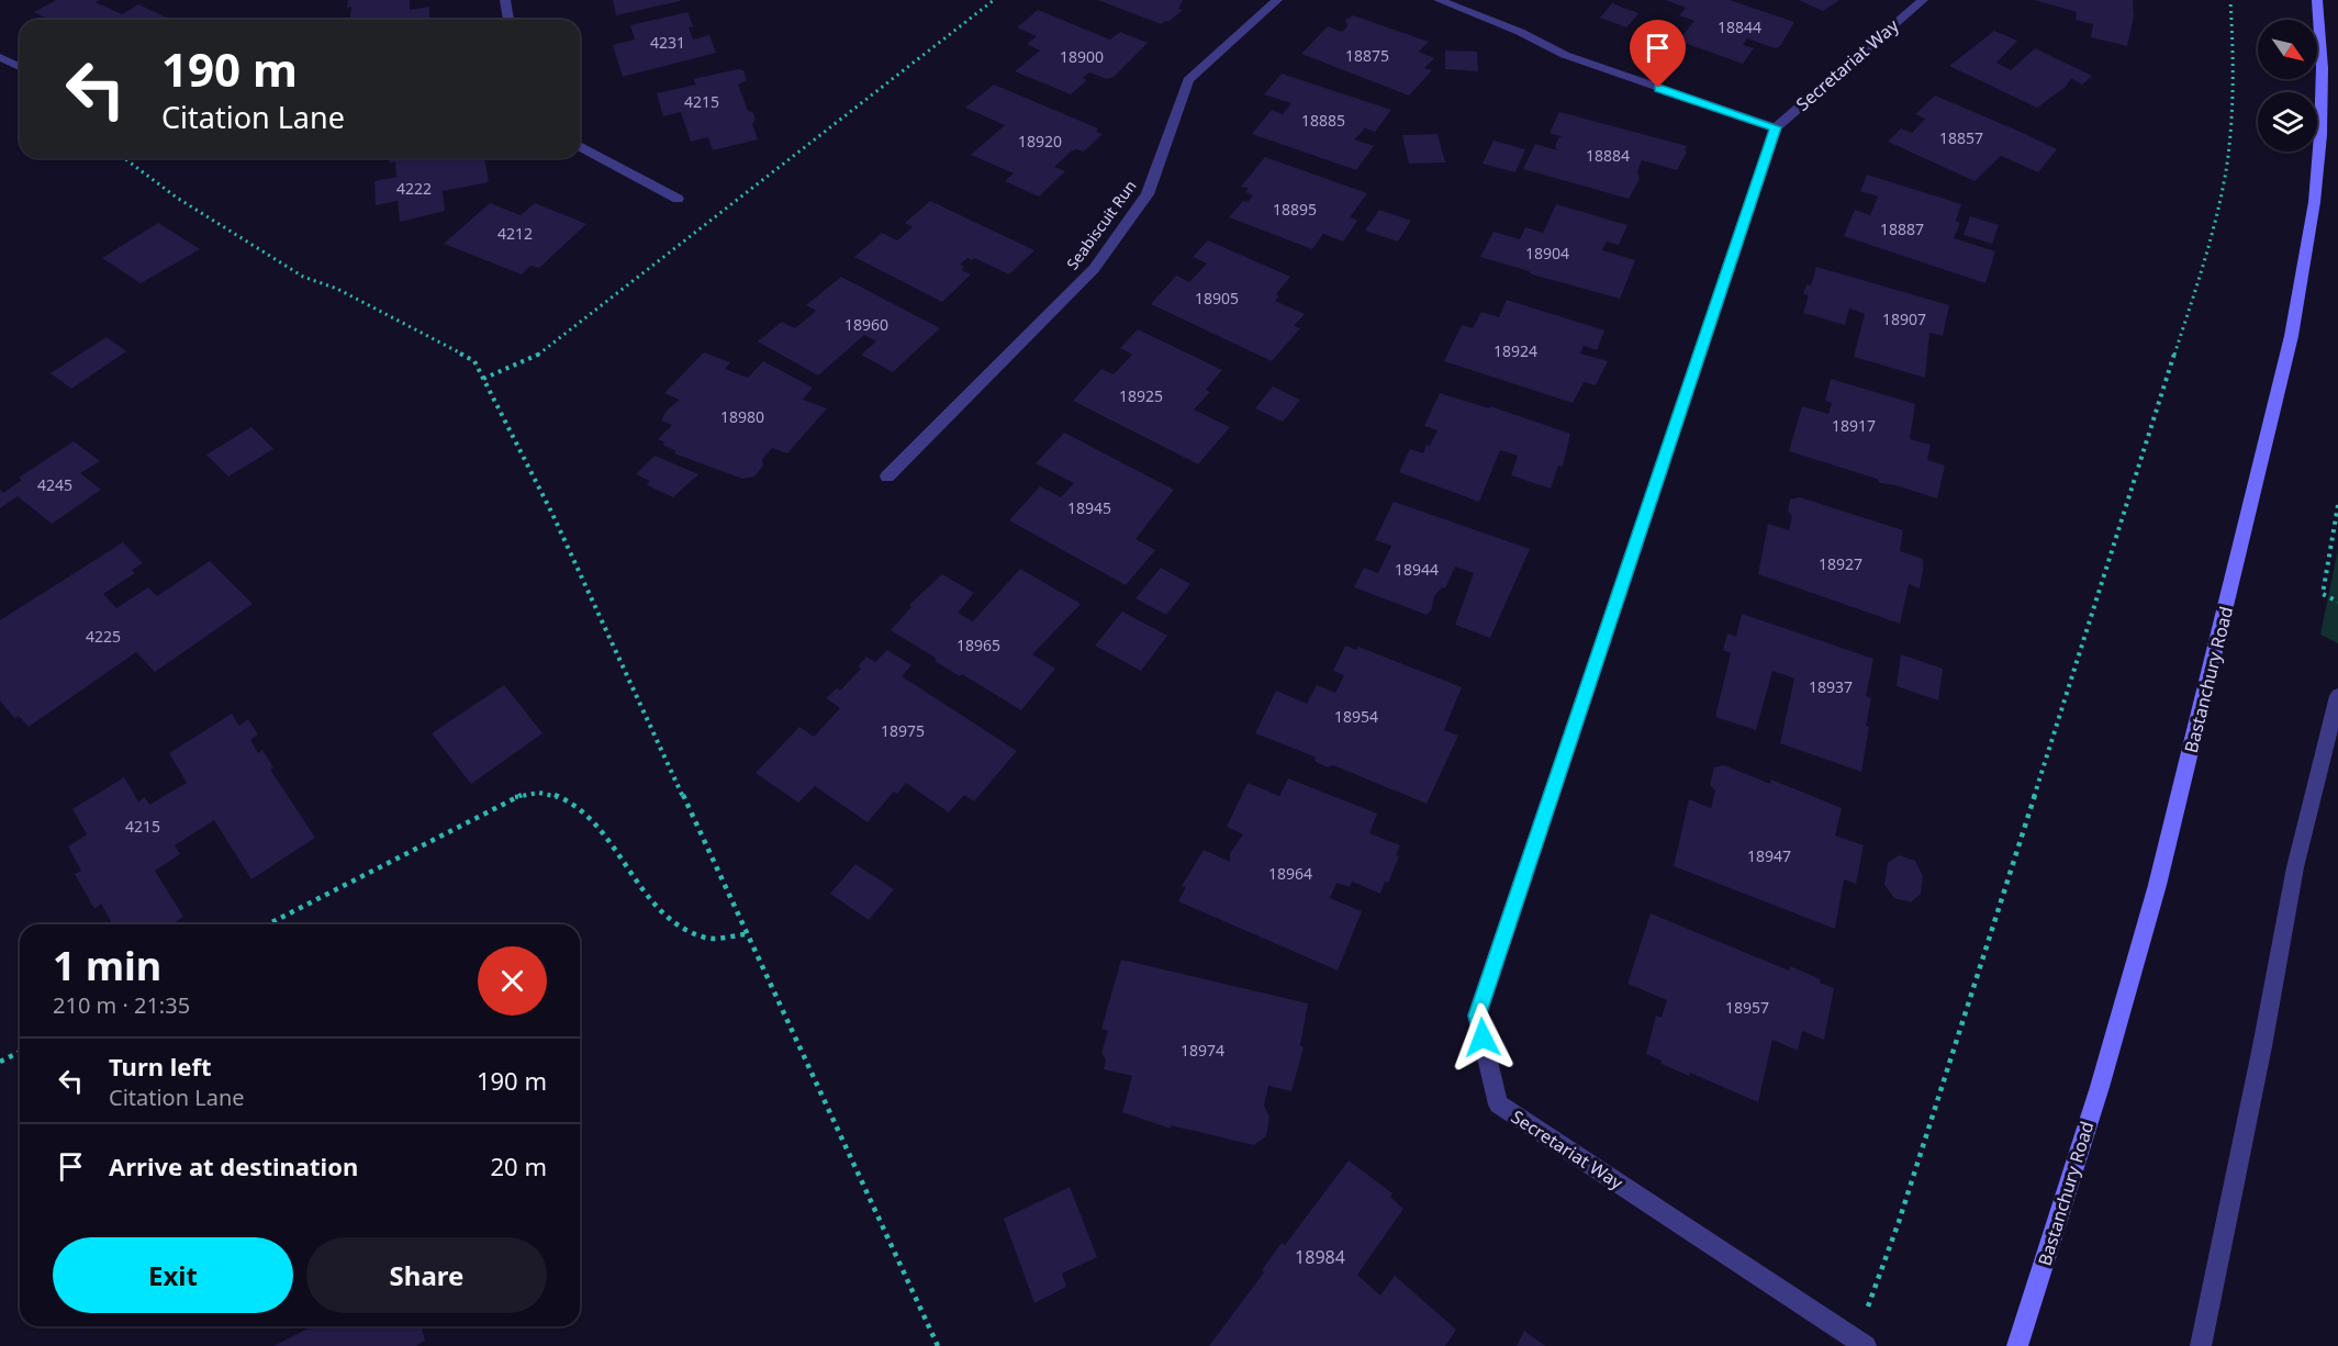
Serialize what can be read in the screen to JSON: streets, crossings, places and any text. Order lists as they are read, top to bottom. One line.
{"streets":{"main road":["Bastanchury Road"],"street":["Secretariat Way","Seabiscuit Run"]},"house_numbers":["18844","4231","18875","18900","4215","18885","18857","18920","18884","4222","18895","18887","4212","18904","18905","18907","18960","18924","18925","18980","18917","4245","18945","18927","18944","4225","18965","18937","18954","18975","4215","18947","18964","18957","18974","18984"],"north":"bottom right","page":{"turn":["190 m","Citation Lane"],"heading":["1 min","210 m · 21:35"],"list":[{"name":"Turn left","note":"Citation Lane","value":"190 m"},{"name":"Arrive at destination","value":"20 m"}],"buttons":["Exit","Share"]}}
